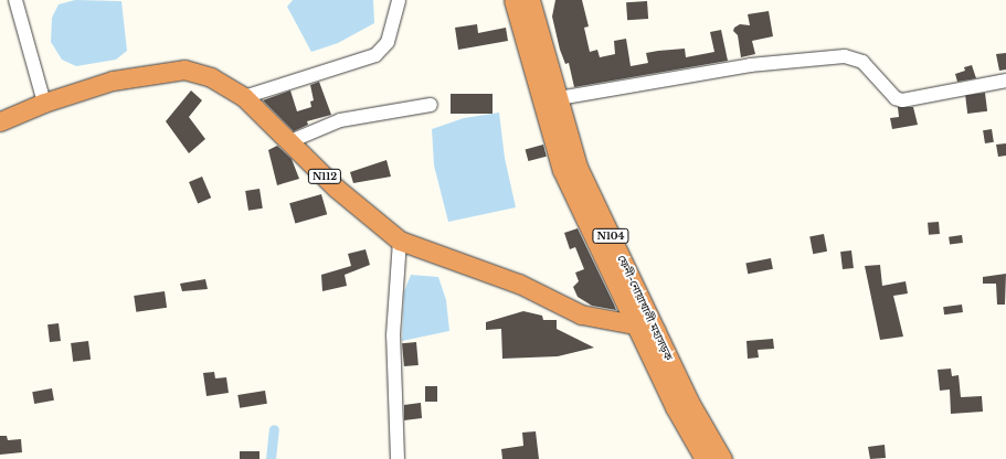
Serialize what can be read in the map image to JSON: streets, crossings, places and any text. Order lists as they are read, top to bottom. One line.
{"streets":{"highway":["N112","N104","ফেনী-নোয়াখালী মহাসড়ক"]},"crossings":[["N112","ফেনী-নোয়াখালী মহাসড়ক"]]}
